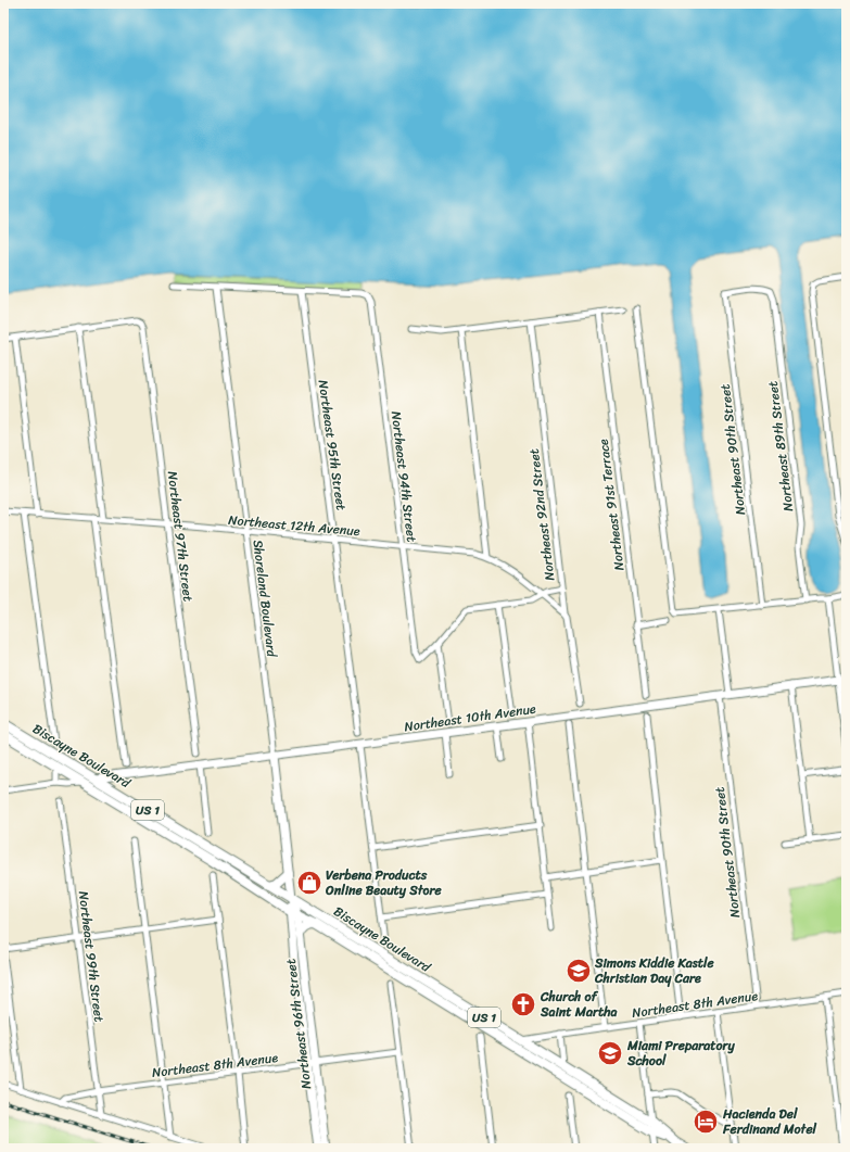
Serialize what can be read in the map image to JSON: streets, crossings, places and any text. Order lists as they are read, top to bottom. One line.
{"streets":{"main road":["Biscayne Boulevard","US 1"],"street":["Northeast 95th Street","Northeast 89th Street","Northeast 90th Street","Northeast 94th Street","Northeast 91st Terrace","Northeast 92nd Street","Northeast 12th Avenue","Northeast 97th Street","Shoreland Boulevard","Northeast 10th Avenue","Northeast 99th Street","Northeast 8th Avenue","Northeast 96th Street"]},"crossings":[["Northeast 95th Street","Northeast 94th Street"],["Northeast 95th Street","Northeast 12th Avenue"],["Northeast 89th Street","Northeast 90th Street"],["Northeast 90th Street","Northeast 10th Avenue"],["Northeast 90th Street","Northeast 8th Avenue"],["Northeast 94th Street","Northeast 12th Avenue"],["Northeast 92nd Street","Northeast 12th Avenue"],["Northeast 12th Avenue","Northeast 97th Street"],["Northeast 12th Avenue","Shoreland Boulevard"],["Shoreland Boulevard","Northeast 10th Avenue"],["Shoreland Boulevard","Northeast 96th Street"],["Northeast 10th Avenue","Biscayne Boulevard"],["Northeast 10th Avenue","Northeast 96th Street"],["Biscayne Boulevard","Northeast 8th Avenue"],["Biscayne Boulevard","Northeast 96th Street"],["Northeast 99th Street","Northeast 8th Avenue"],["Northeast 8th Avenue","Northeast 96th Street"]],"places":{"shop":["Verbena Products Online Beauty Store"],"school or university":["Simons Kiddie Kastle Christian Day Care","Miami Preparatory School"],"church":["Church of Saint Martha"],"hotel":["Hacienda Del Ferdinand Motel"]}}
